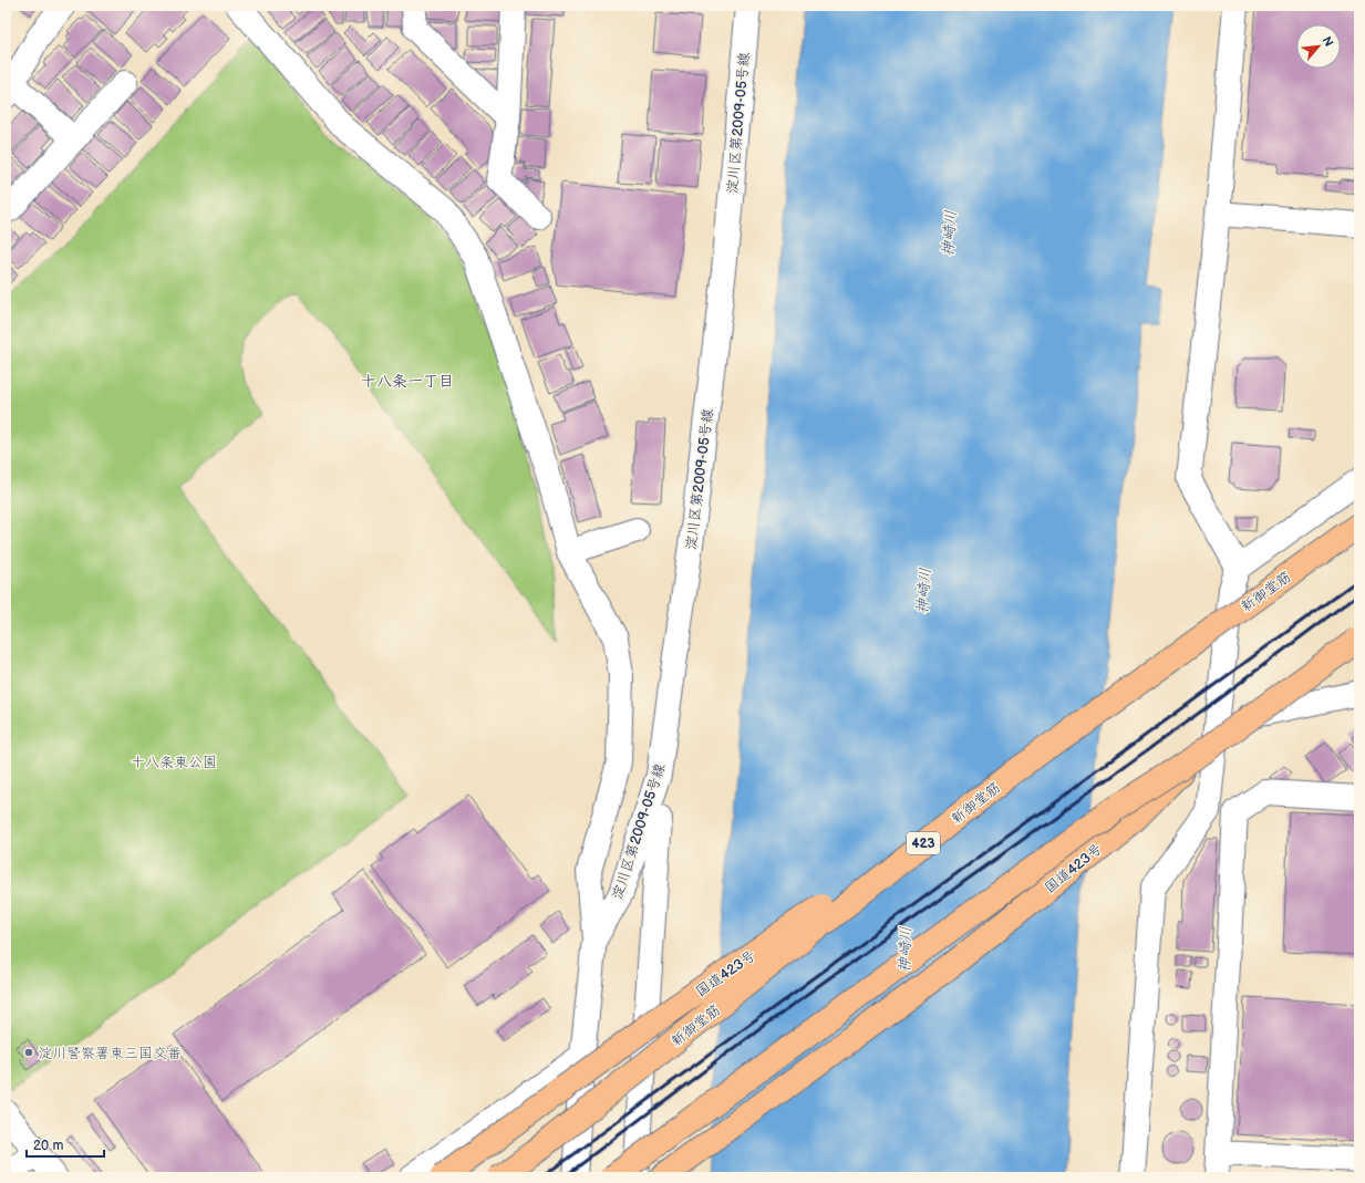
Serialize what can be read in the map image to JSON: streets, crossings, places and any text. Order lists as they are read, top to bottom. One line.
{"streets":{"highway":["新御堂筋","423","国道423号"],"street":["淀川区第2009-05号線"]},"crossings":[["新御堂筋","国道423号"]],"districts":["十八条一丁目"],"water":["神崎川"],"parks":["十八条東公園"],"places":["淀川警察署東三国交番"],"scale_bar":"20 m","north":"top right"}
